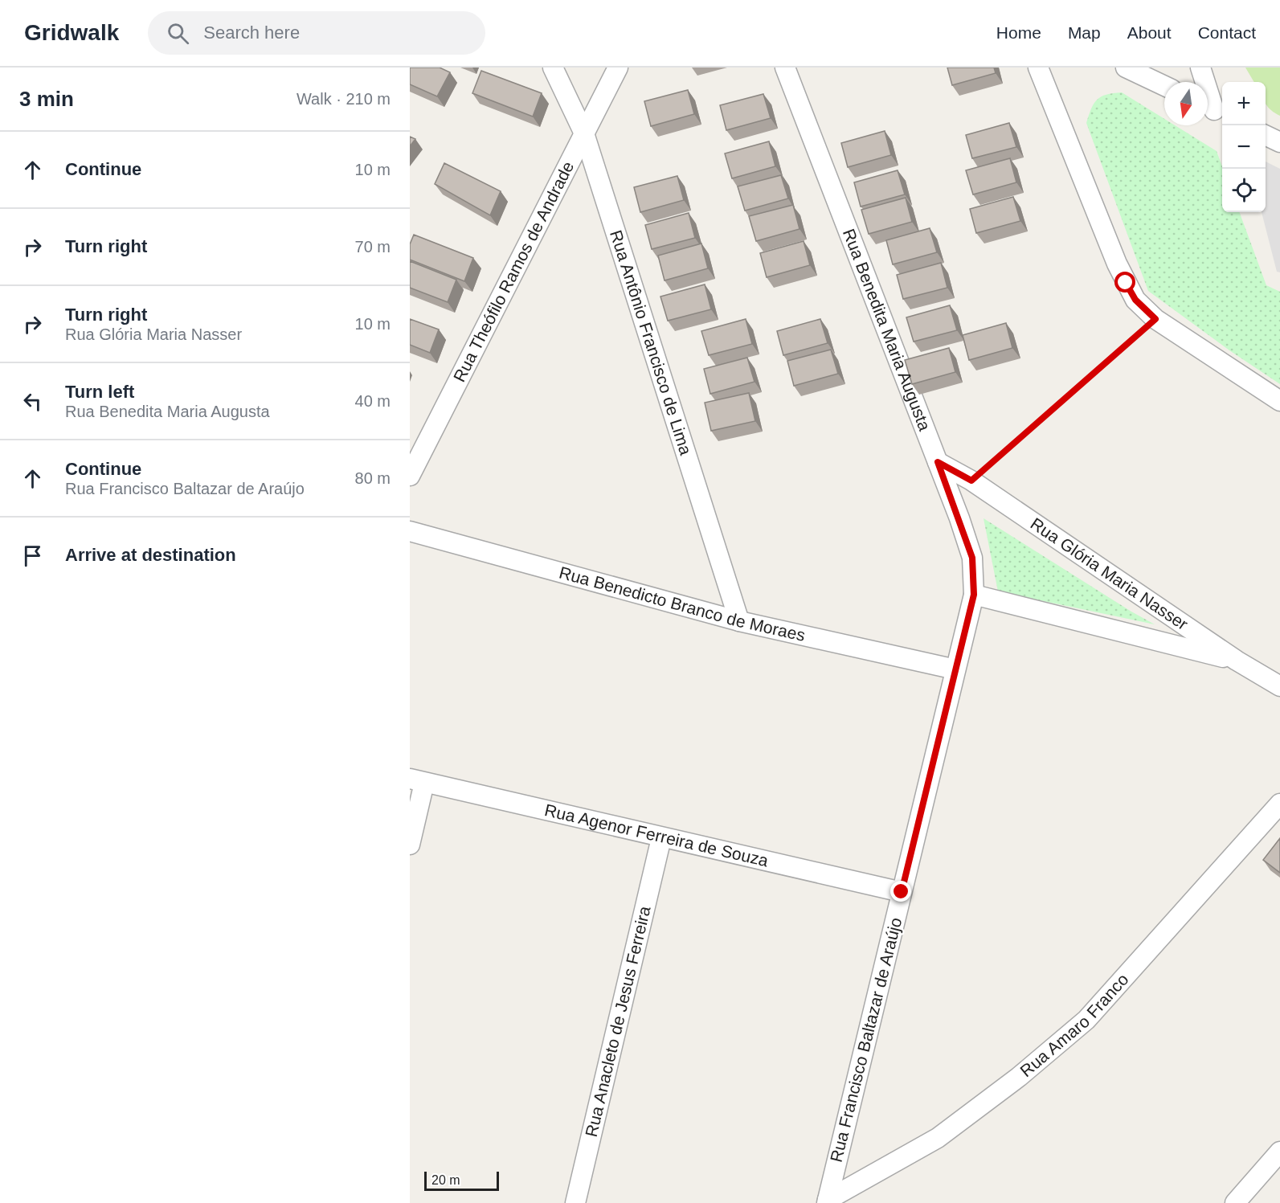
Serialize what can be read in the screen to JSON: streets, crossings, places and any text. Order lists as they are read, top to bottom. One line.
{"streets":{"street":["Rua Theófilo Ramos de Andrade","Rua Benedita Maria Augusta","Rua Antônio Francisco de Lima","Rua Glória Maria Nasser","Rua Benedicto Branco de Moraes","Rua Agenor Ferreira de Souza","Rua Anacleto de Jesus Ferreira","Rua Amaro Franco","Rua Francisco Baltazar de Araújo"]},"crossings":[["Rua Theófilo Ramos de Andrade","Rua Antônio Francisco de Lima"],["Rua Benedita Maria Augusta","Rua Glória Maria Nasser"],["Rua Benedita Maria Augusta","Rua Francisco Baltazar de Araújo"],["Rua Antônio Francisco de Lima","Rua Benedicto Branco de Moraes"],["Rua Benedicto Branco de Moraes","Rua Francisco Baltazar de Araújo"],["Rua Agenor Ferreira de Souza","Rua Anacleto de Jesus Ferreira"],["Rua Agenor Ferreira de Souza","Rua Francisco Baltazar de Araújo"],["Rua Amaro Franco","Rua Francisco Baltazar de Araújo"]],"scale_bar":"20 m","north":"bottom","page":{"header":"Gridwalk","search":"Search here","nav":["Home","Map","About","Contact"],"heading":["3 min","Walk · 210 m"],"map_buttons":["+","−"],"list":[["Continue","10 m"],["Turn right","70 m"],["Turn right","Rua Glória Maria Nasser","10 m"],["Turn left","Rua Benedita Maria Augusta","40 m"],["Continue","Rua Francisco Baltazar de Araújo","80 m"],"Arrive at destination"],"scale":"20 m"}}
